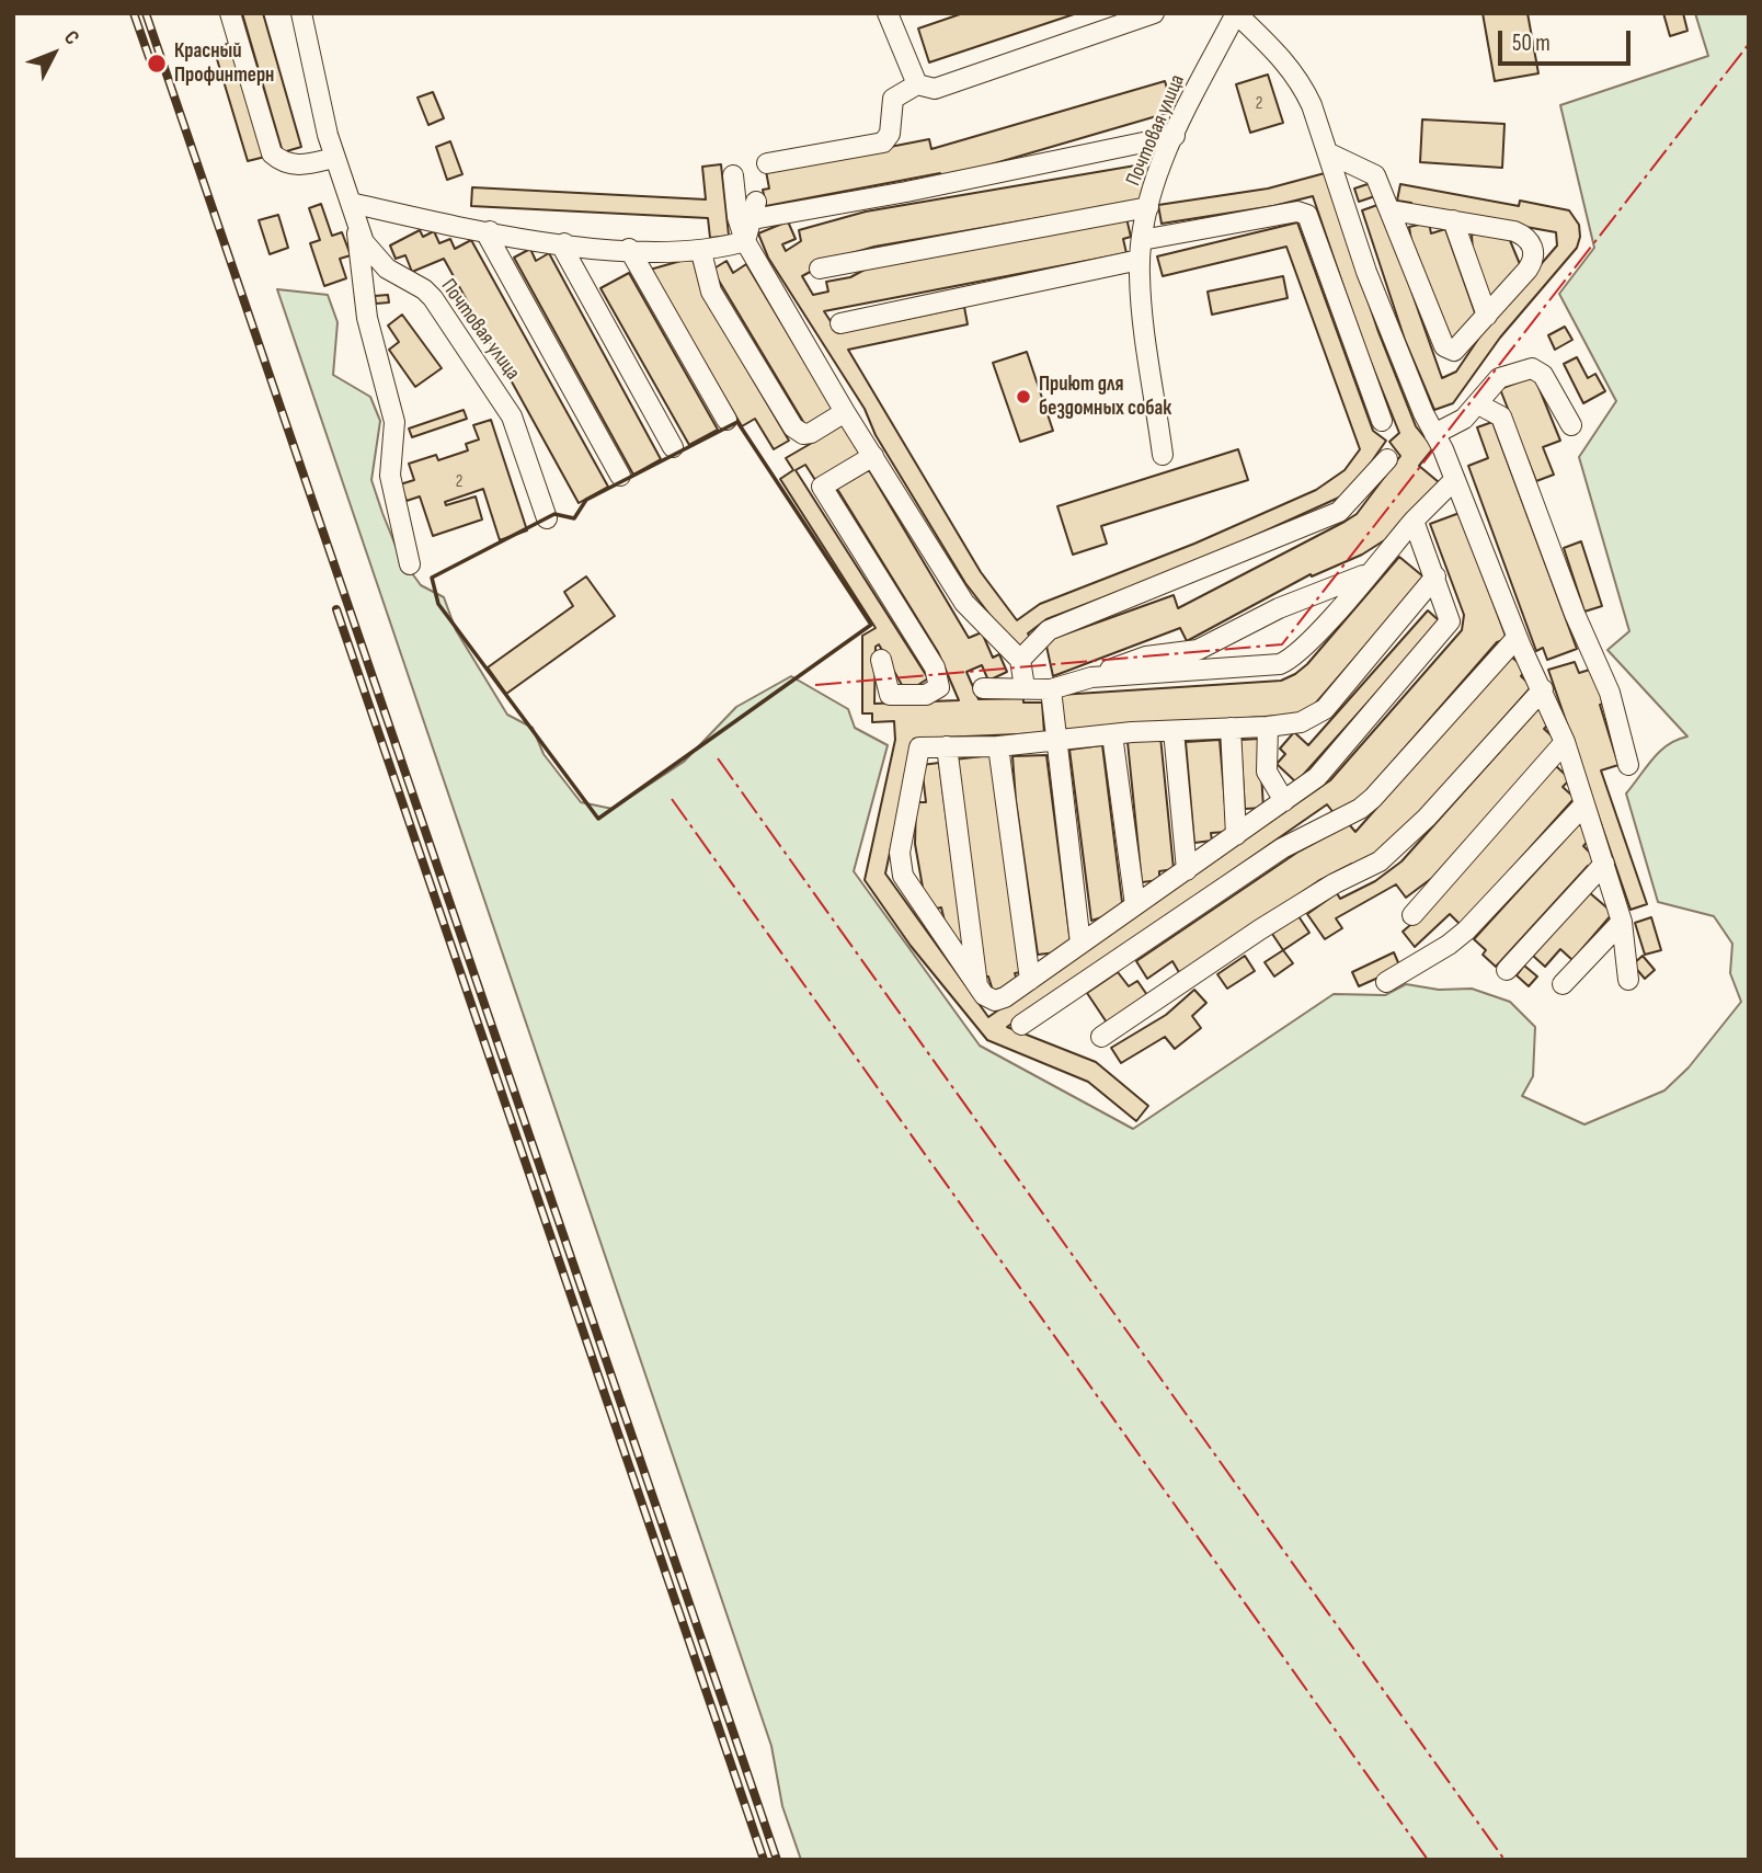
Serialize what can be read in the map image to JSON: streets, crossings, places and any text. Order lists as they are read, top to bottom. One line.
{"streets":{"street":["Почтовая улица"]},"places":["Красный Профинтерн","Приют для бездомных собак"],"house_numbers":["2","2"],"scale_bar":"50 m","north":"top right"}
